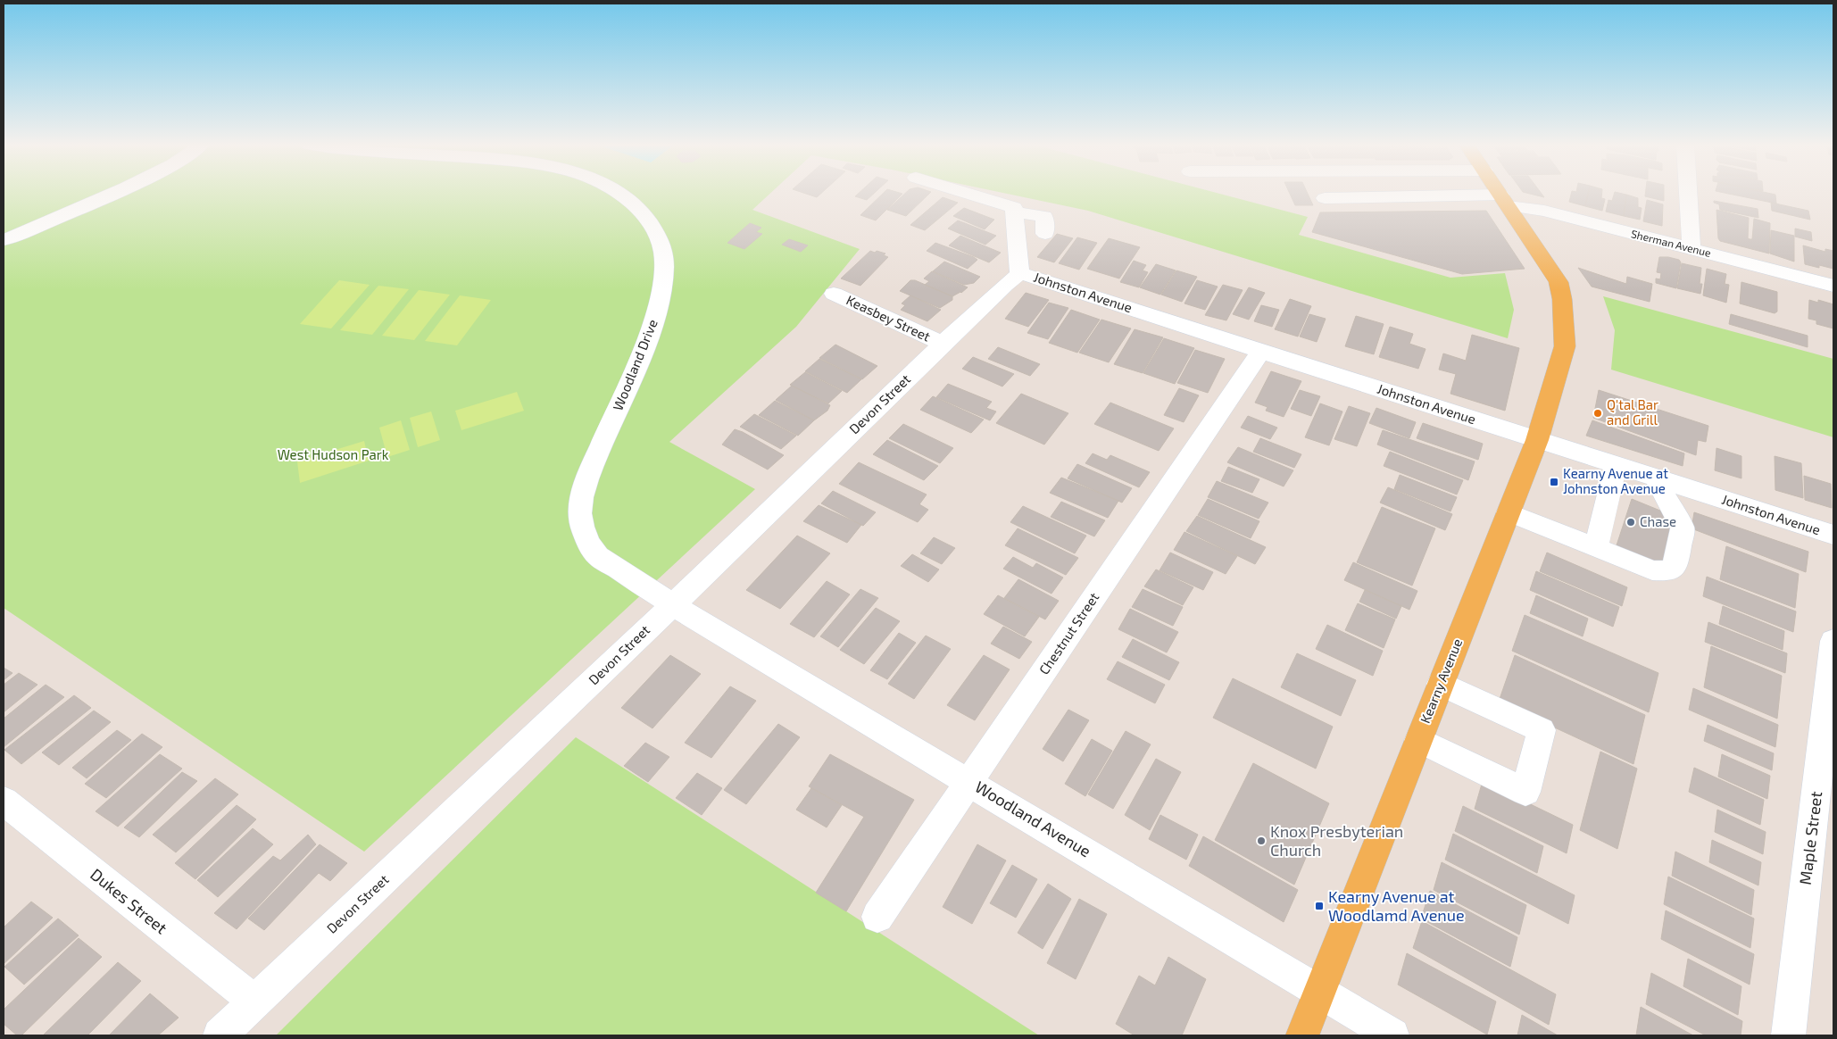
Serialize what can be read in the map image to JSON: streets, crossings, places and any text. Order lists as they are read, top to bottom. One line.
{"streets":{"main road":["Kearny Avenue"],"street":["Sherman Avenue","Johnston Avenue","Keasbey Street","Woodland Drive","Devon Street","Chestnut Street","Woodland Avenue","Maple Street","Dukes Street"]},"crossings":[["Sherman Avenue","Kearny Avenue"],["Johnston Avenue","Devon Street"],["Johnston Avenue","Chestnut Street"],["Johnston Avenue","Kearny Avenue"],["Keasbey Street","Devon Street"],["Woodland Drive","Devon Street"],["Woodland Drive","Woodland Avenue"],["Devon Street","Woodland Avenue"],["Devon Street","Dukes Street"],["Chestnut Street","Woodland Avenue"],["Kearny Avenue","Woodland Avenue"]],"parks":["West Hudson Park"],"places":{"other":["Q'tal Bar and Grill","Chase","Knox Presbyterian Church"],"transit":["Kearny Avenue at Johnston Avenue","Kearny Avenue at Woodlamd Avenue"]}}
